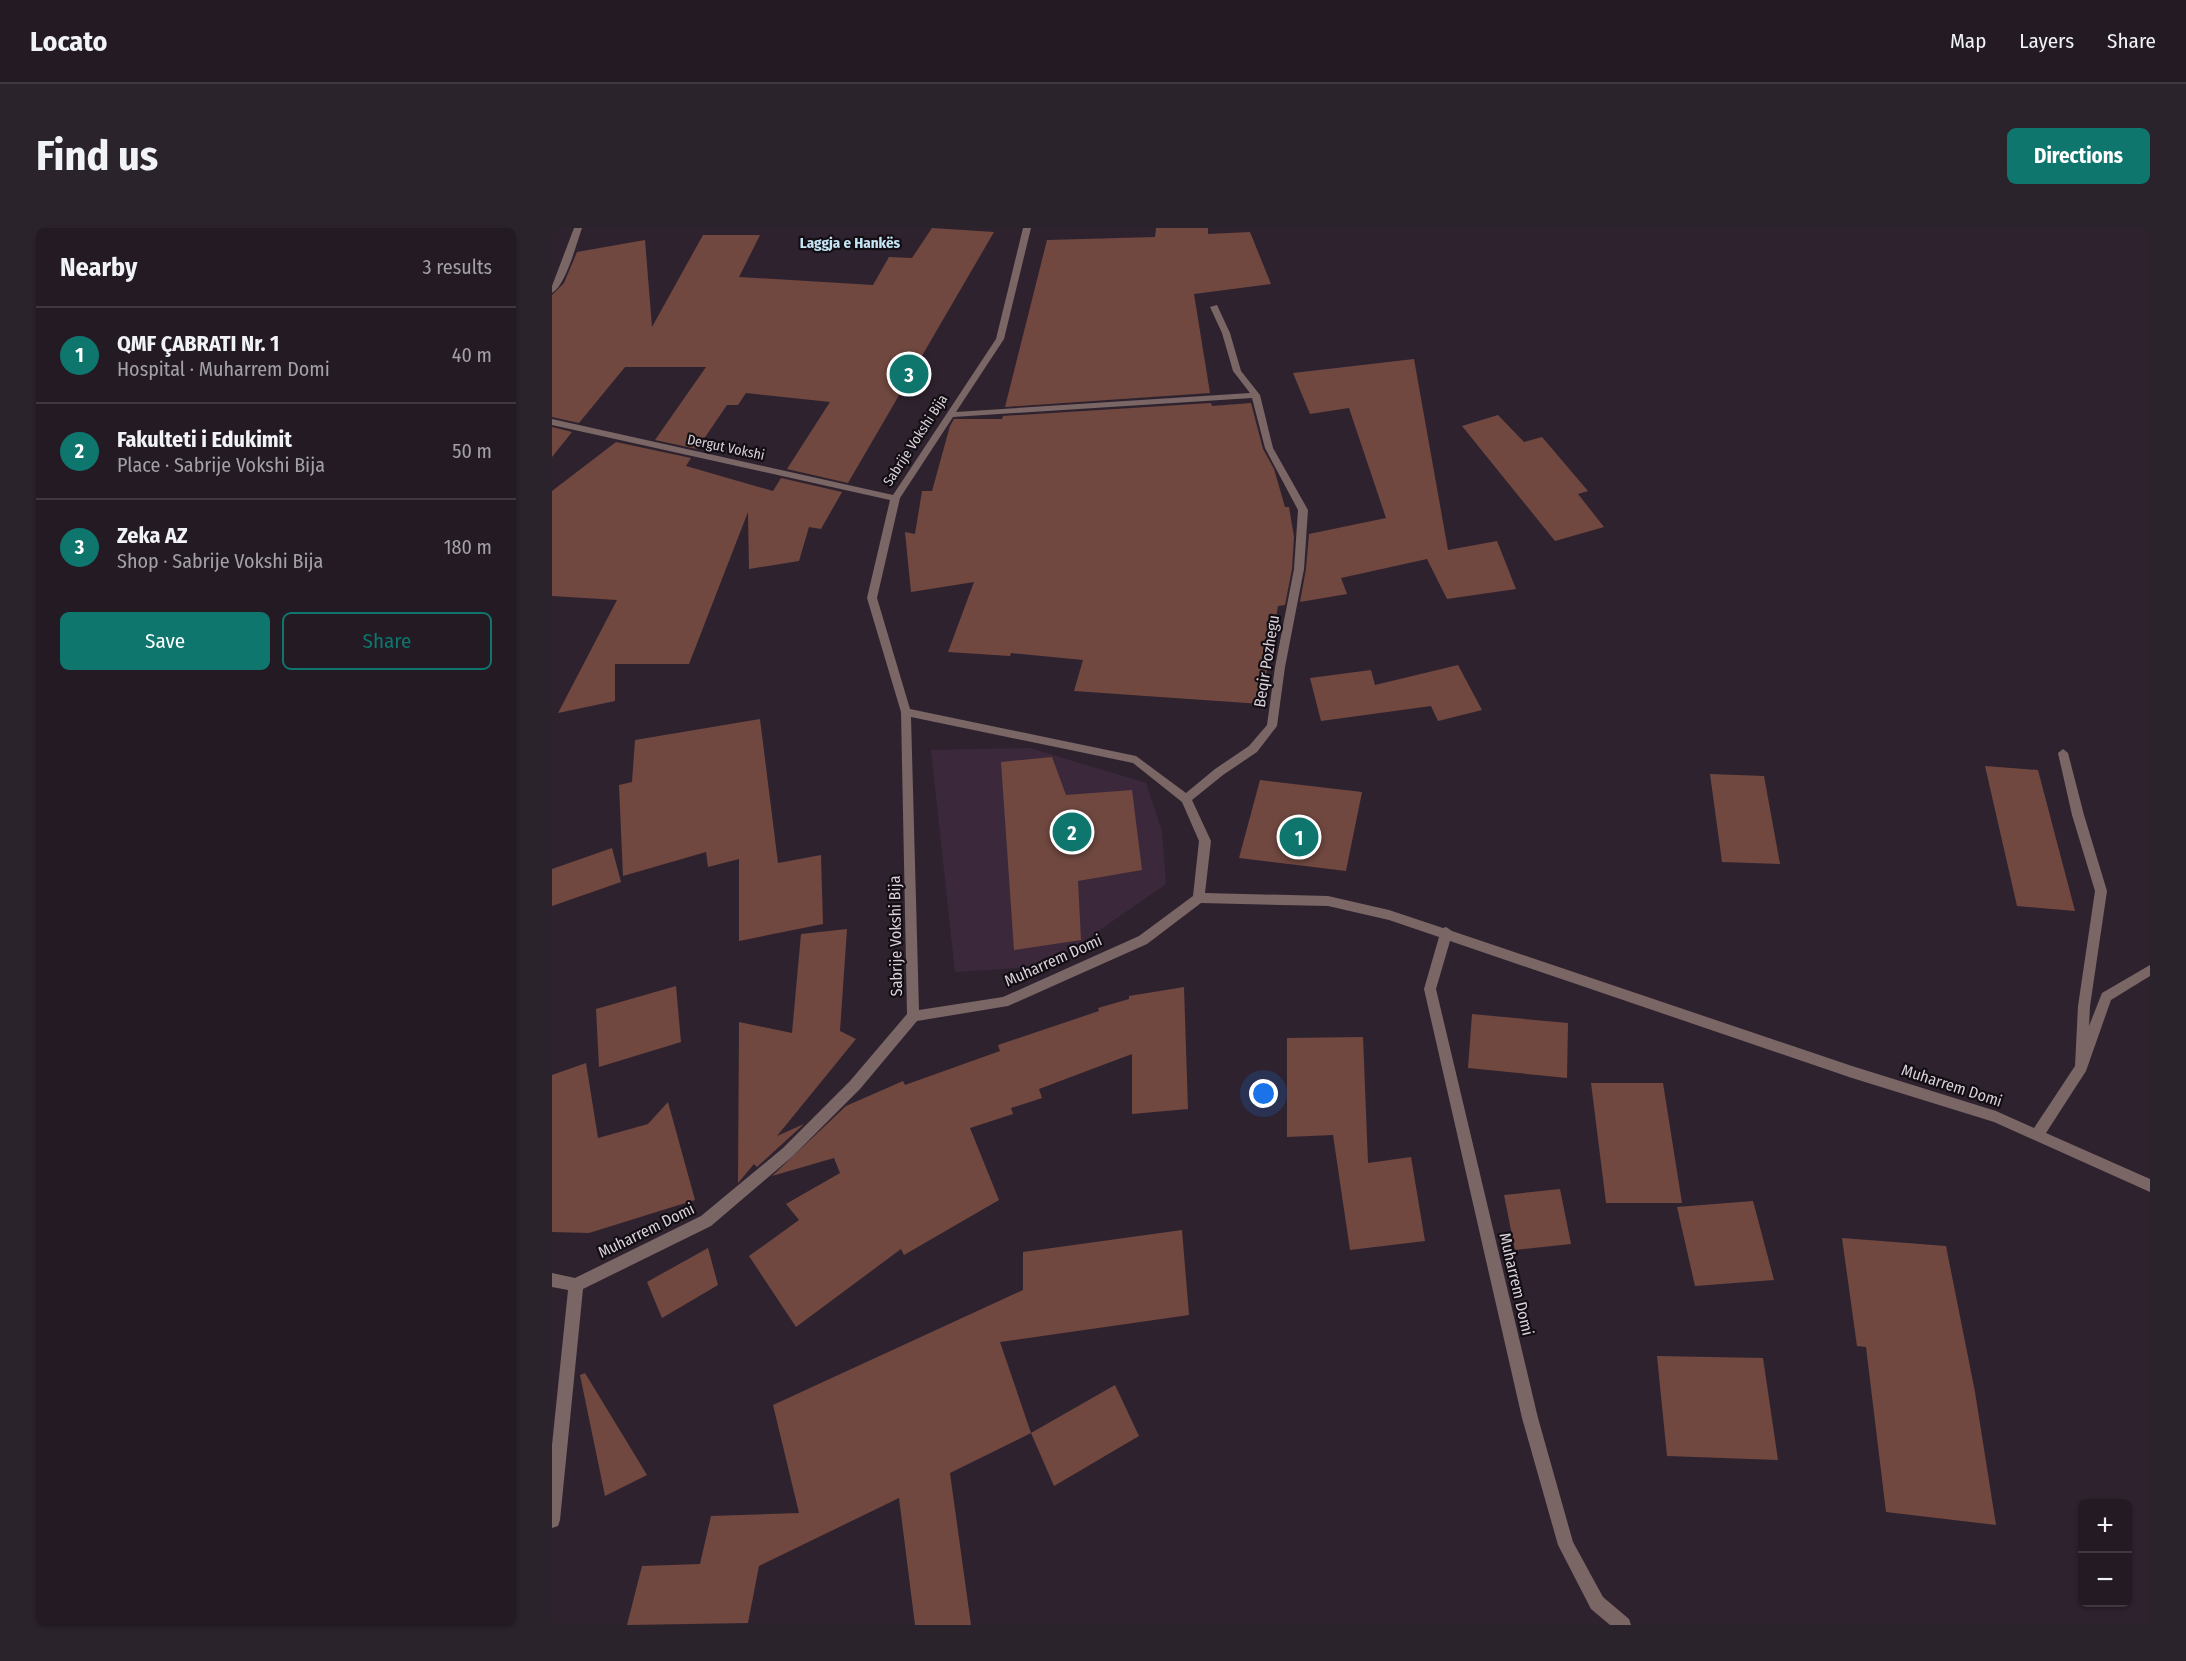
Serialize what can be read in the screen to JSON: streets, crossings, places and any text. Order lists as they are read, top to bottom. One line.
{"streets":{"street":["Sabrije Vokshi Bija","Dergut Vokshi","Beqir Pozhegu","Muharrem Domi"]},"crossings":[["Sabrije Vokshi Bija","Dergut Vokshi"],["Sabrije Vokshi Bija","Muharrem Domi"]],"districts":["Laggja e Hankës"],"page":{"header":"Locato","nav":["Map","Layers","Share"],"buttons":["Directions",["Save","Share"]],"title":"Find us","heading":["Nearby","3 results"],"list":[{"mark":"1","name":"QMF ÇABRATI Nr. 1","note":"Hospital · Muharrem Domi","value":"40 m"},{"mark":"2","name":"Fakulteti i Edukimit","note":"Place · Sabrije Vokshi Bija","value":"50 m"},{"mark":"3","name":"Zeka AZ","note":"Shop · Sabrije Vokshi Bija","value":"180 m"}],"pins":["3","2","1"],"map_buttons":["+","−"]}}
